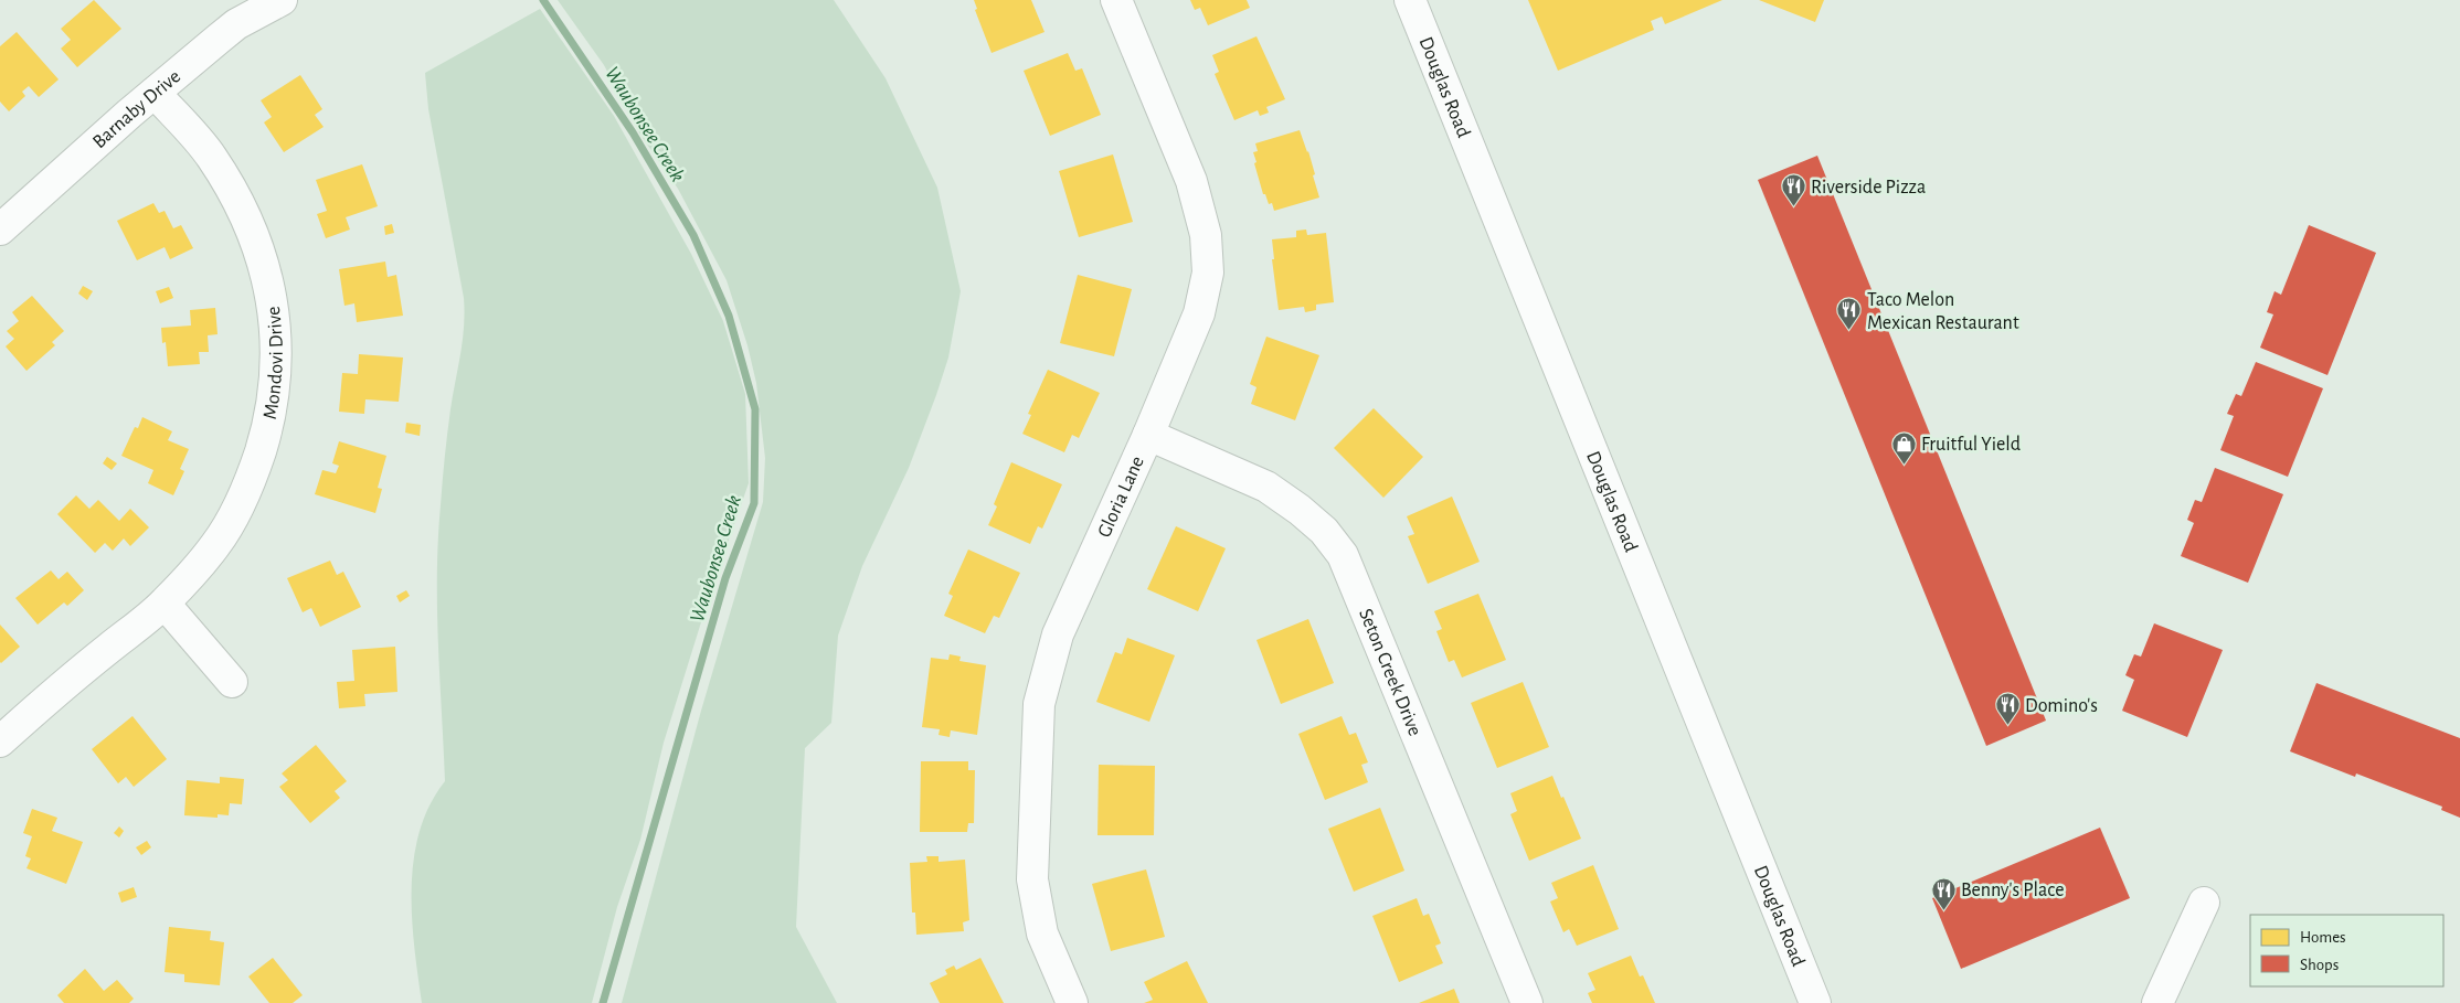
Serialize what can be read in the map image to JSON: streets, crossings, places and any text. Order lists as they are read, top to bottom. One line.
{"streets":{"street":["Douglas Road","Barnaby Drive","Mondovi Drive","Gloria Lane","Seton Creek Drive"]},"crossings":[["Barnaby Drive","Mondovi Drive"],["Gloria Lane","Seton Creek Drive"]],"water":["Waubonsee Creek"],"places":{"restaurant":["Riverside Pizza","Taco Melon Mexican Restaurant","Domino's","Benny's Place"],"shop":["Fruitful Yield"]},"legend":["Homes","Shops"]}
